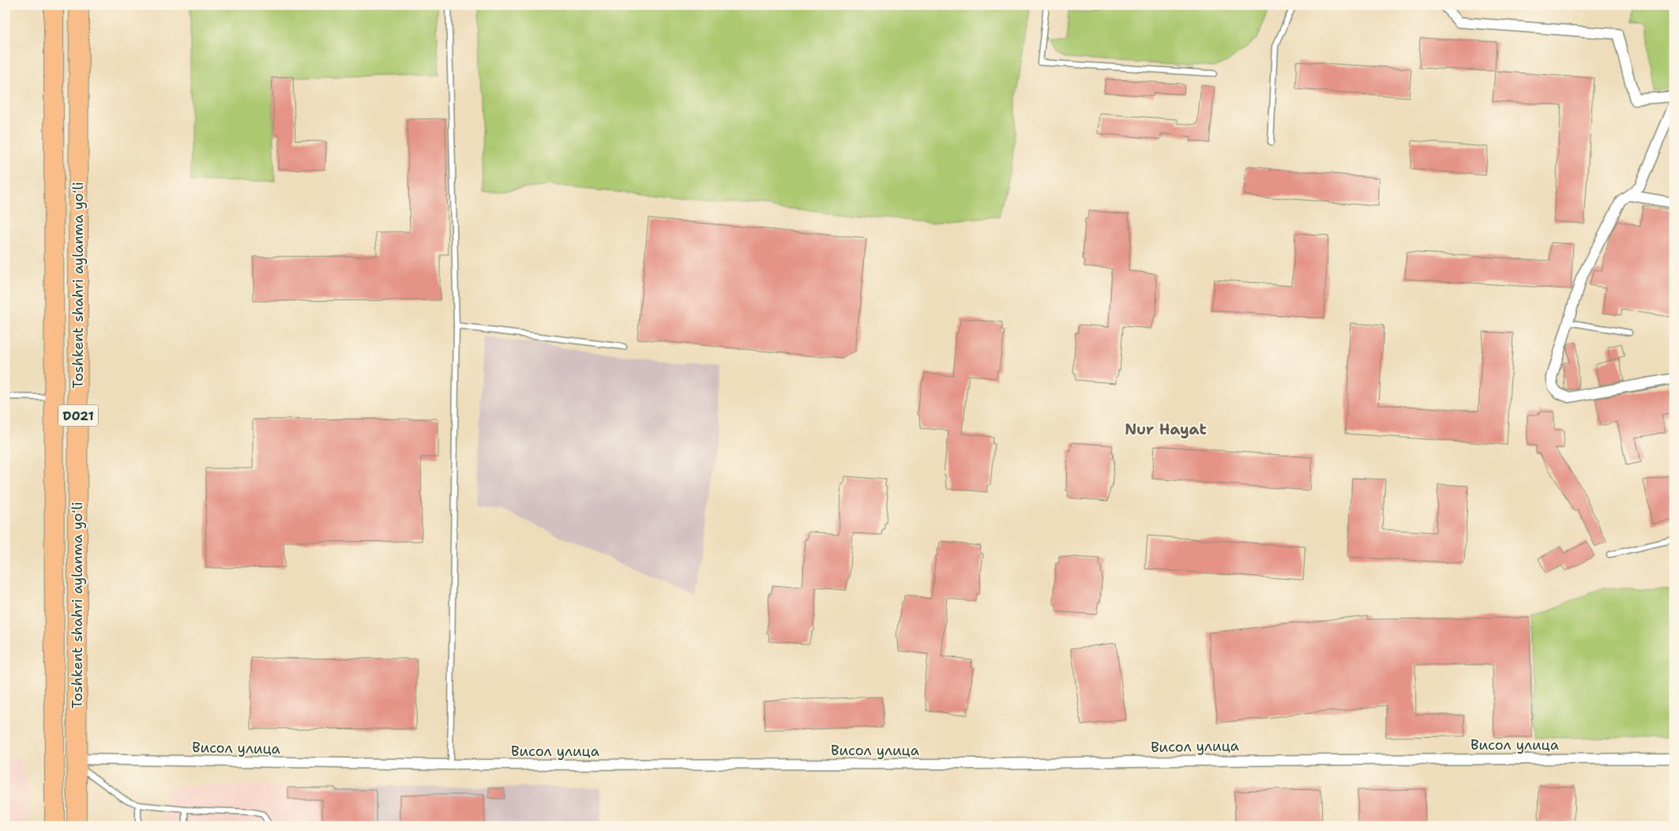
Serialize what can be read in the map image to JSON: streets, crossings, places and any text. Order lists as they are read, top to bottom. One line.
{"streets":{"highway":["Toshkent shahri aylanma yoʻli","D021"],"street":["Висол улица"]},"crossings":[["Toshkent shahri aylanma yoʻli","Висол улица"]],"districts":["Nur Hayat"]}
